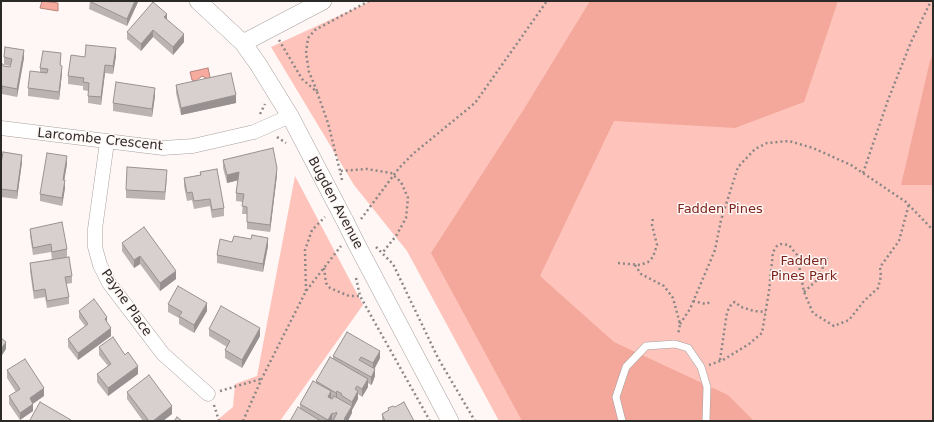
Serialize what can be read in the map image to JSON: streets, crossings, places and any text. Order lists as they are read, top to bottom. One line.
{"streets":{"street":["Larcombe Crescent","Bugden Avenue","Payne Place"]},"crossings":[["Larcombe Crescent","Bugden Avenue"],["Larcombe Crescent","Payne Place"]],"parks":["Fadden Pines","Fadden Pines Park"]}
